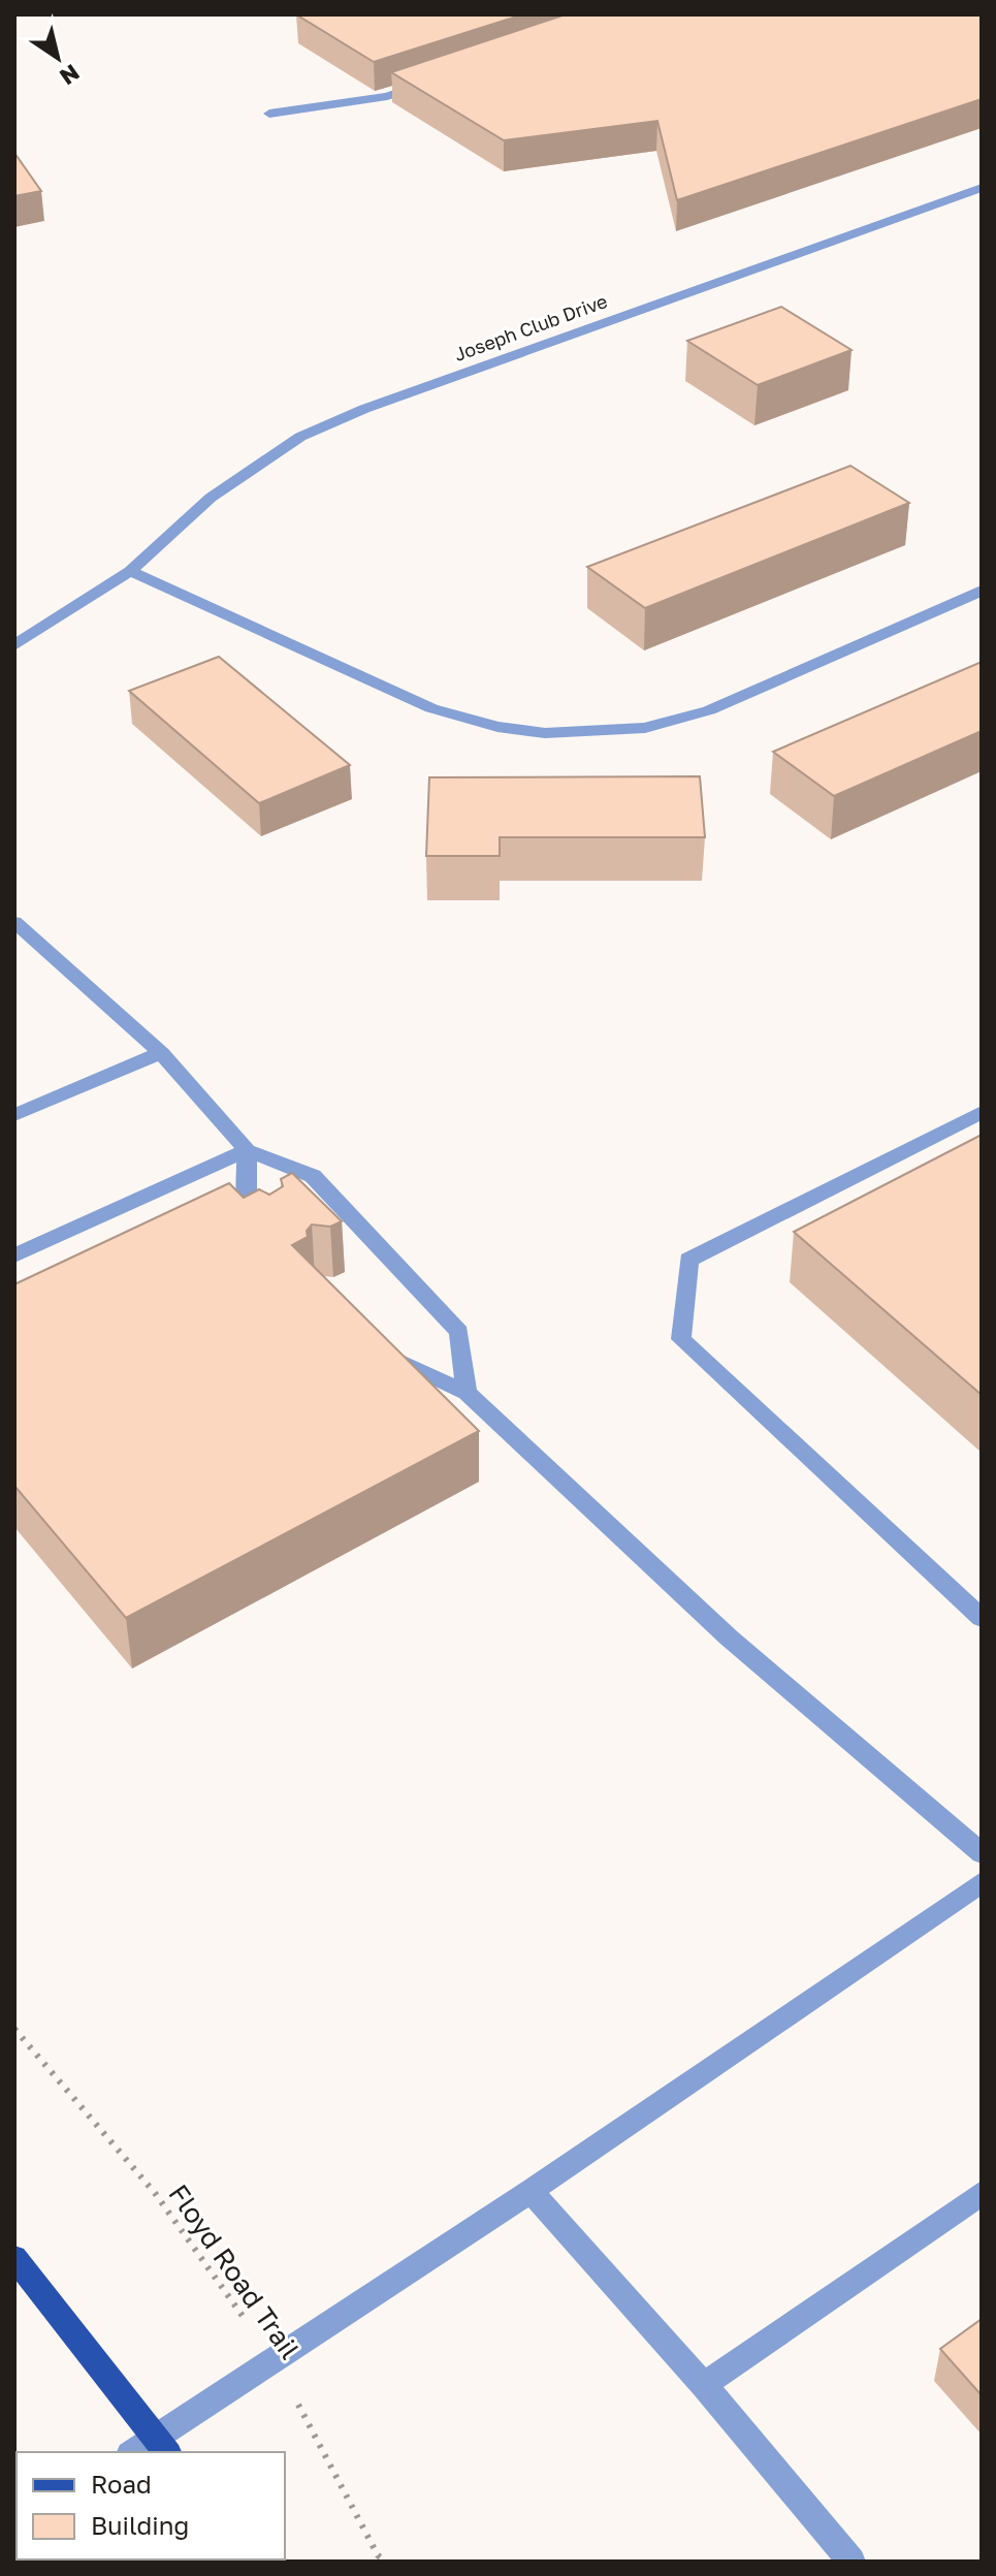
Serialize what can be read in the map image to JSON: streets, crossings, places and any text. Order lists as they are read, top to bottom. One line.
{"streets":{"street":["Joseph Club Drive"],"path":["Floyd Road Trail"]},"legend":["Road","Building"],"north":"bottom right"}
